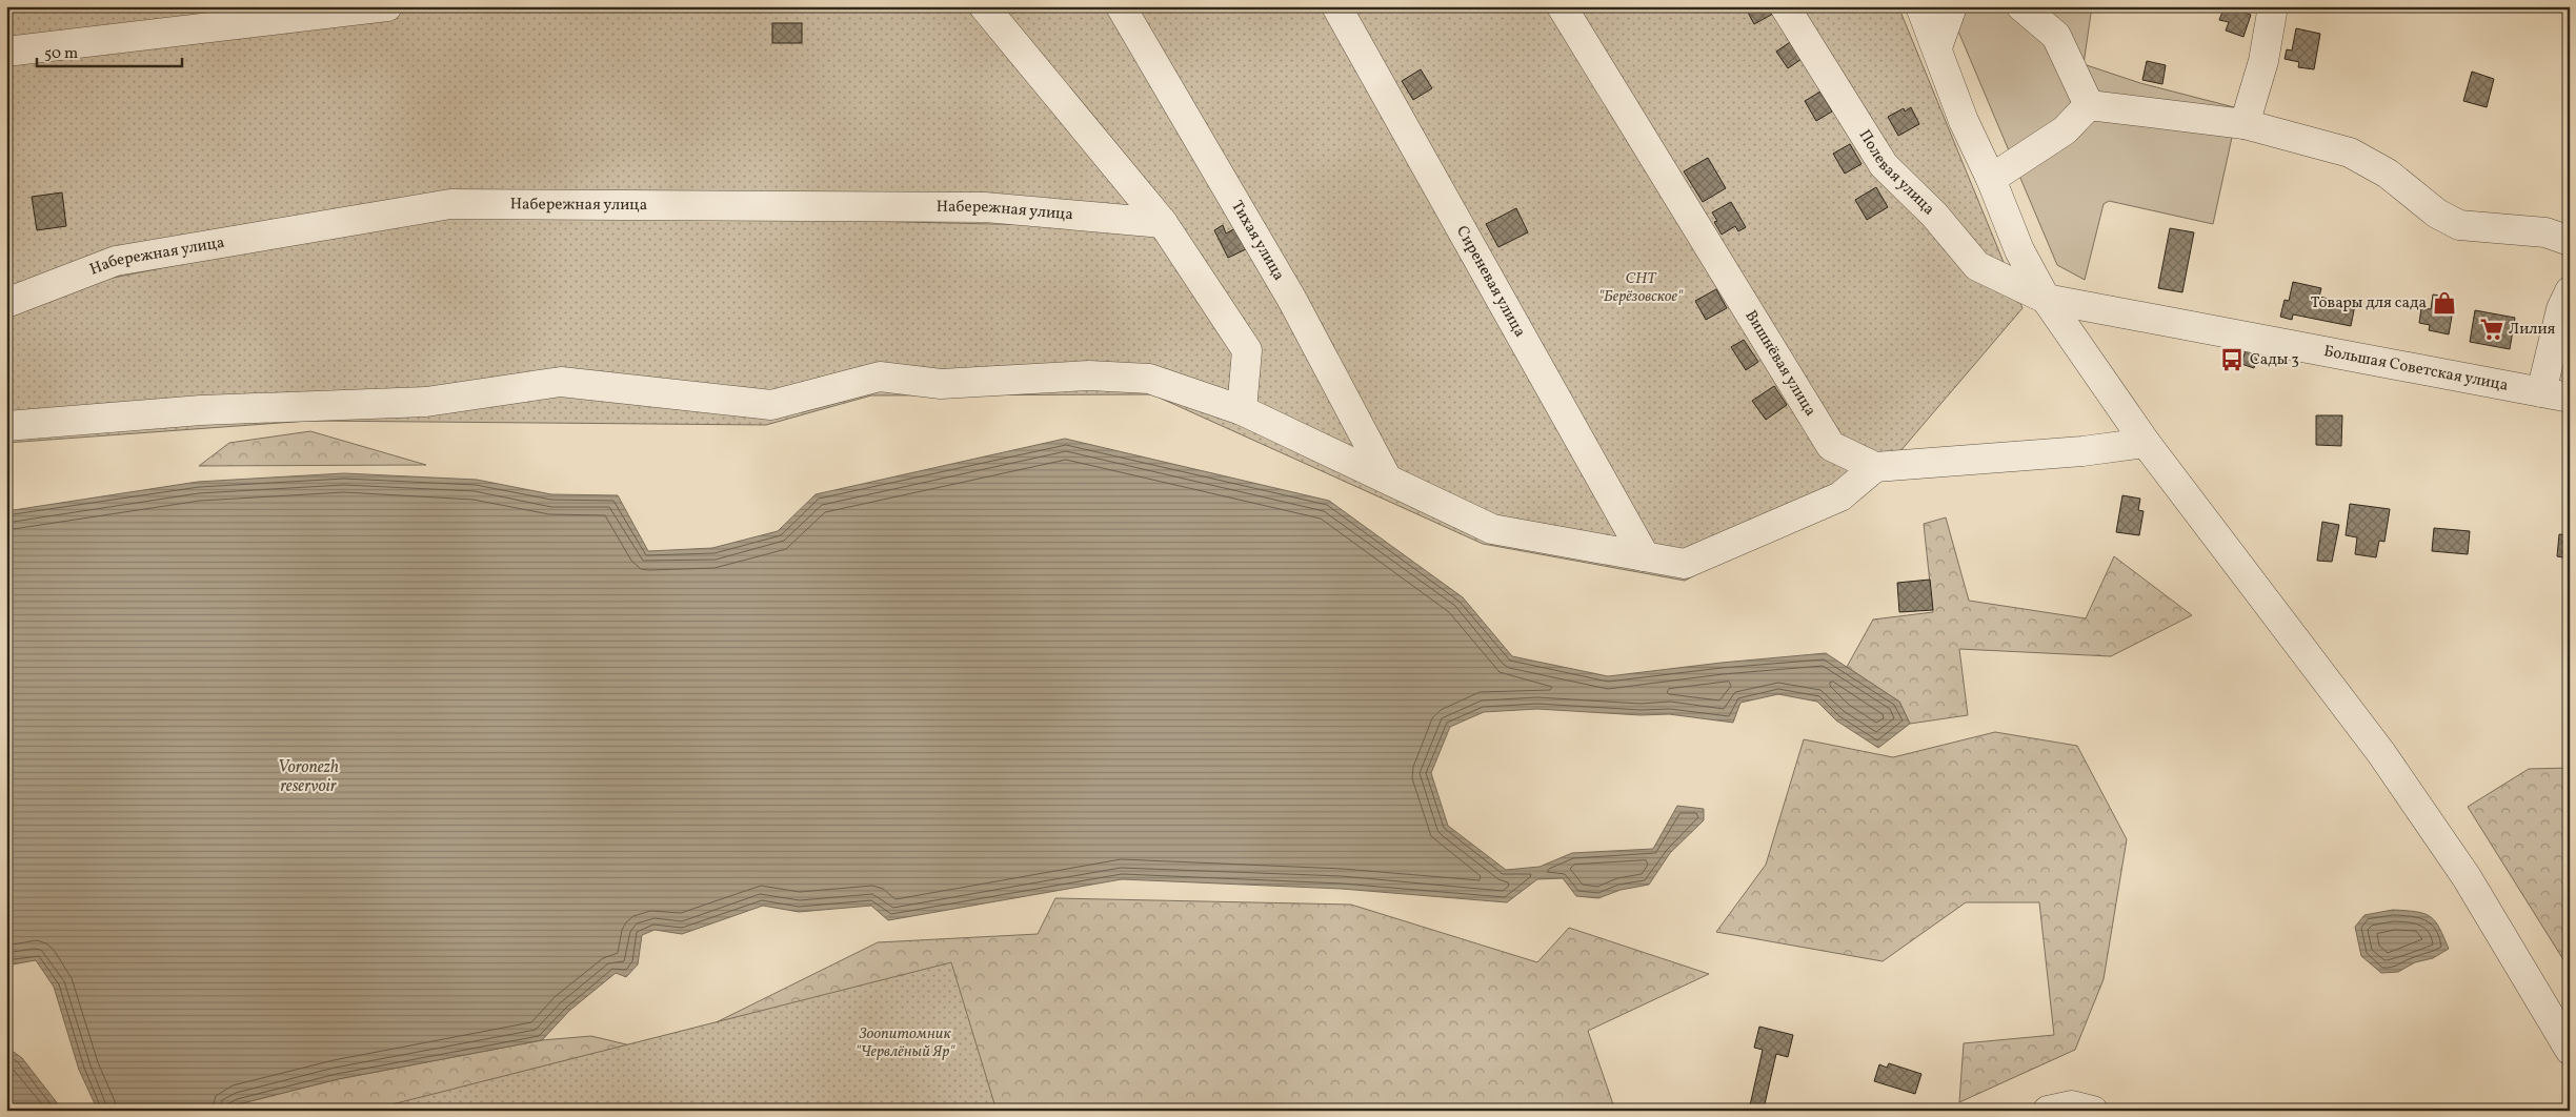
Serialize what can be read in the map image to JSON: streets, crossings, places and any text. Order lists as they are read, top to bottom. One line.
{"streets":{"street":["Полевая улица","Набережная улица","Тихая улица","Сиреневая улица","Вишнёвая улица","Большая Советская улица"]},"crossings":[["Полевая улица","Большая Советская улица"]],"water":["Voronezh reservoir"],"parks":["СНТ \"Берёзовское\"","Зоопитомник \"Червлёный Яр\""],"places":{"shop":["Товары для сада"],"supermarket":["Лилия"],"bus stop":["Сады 3"]},"scale_bar":"50 m"}
